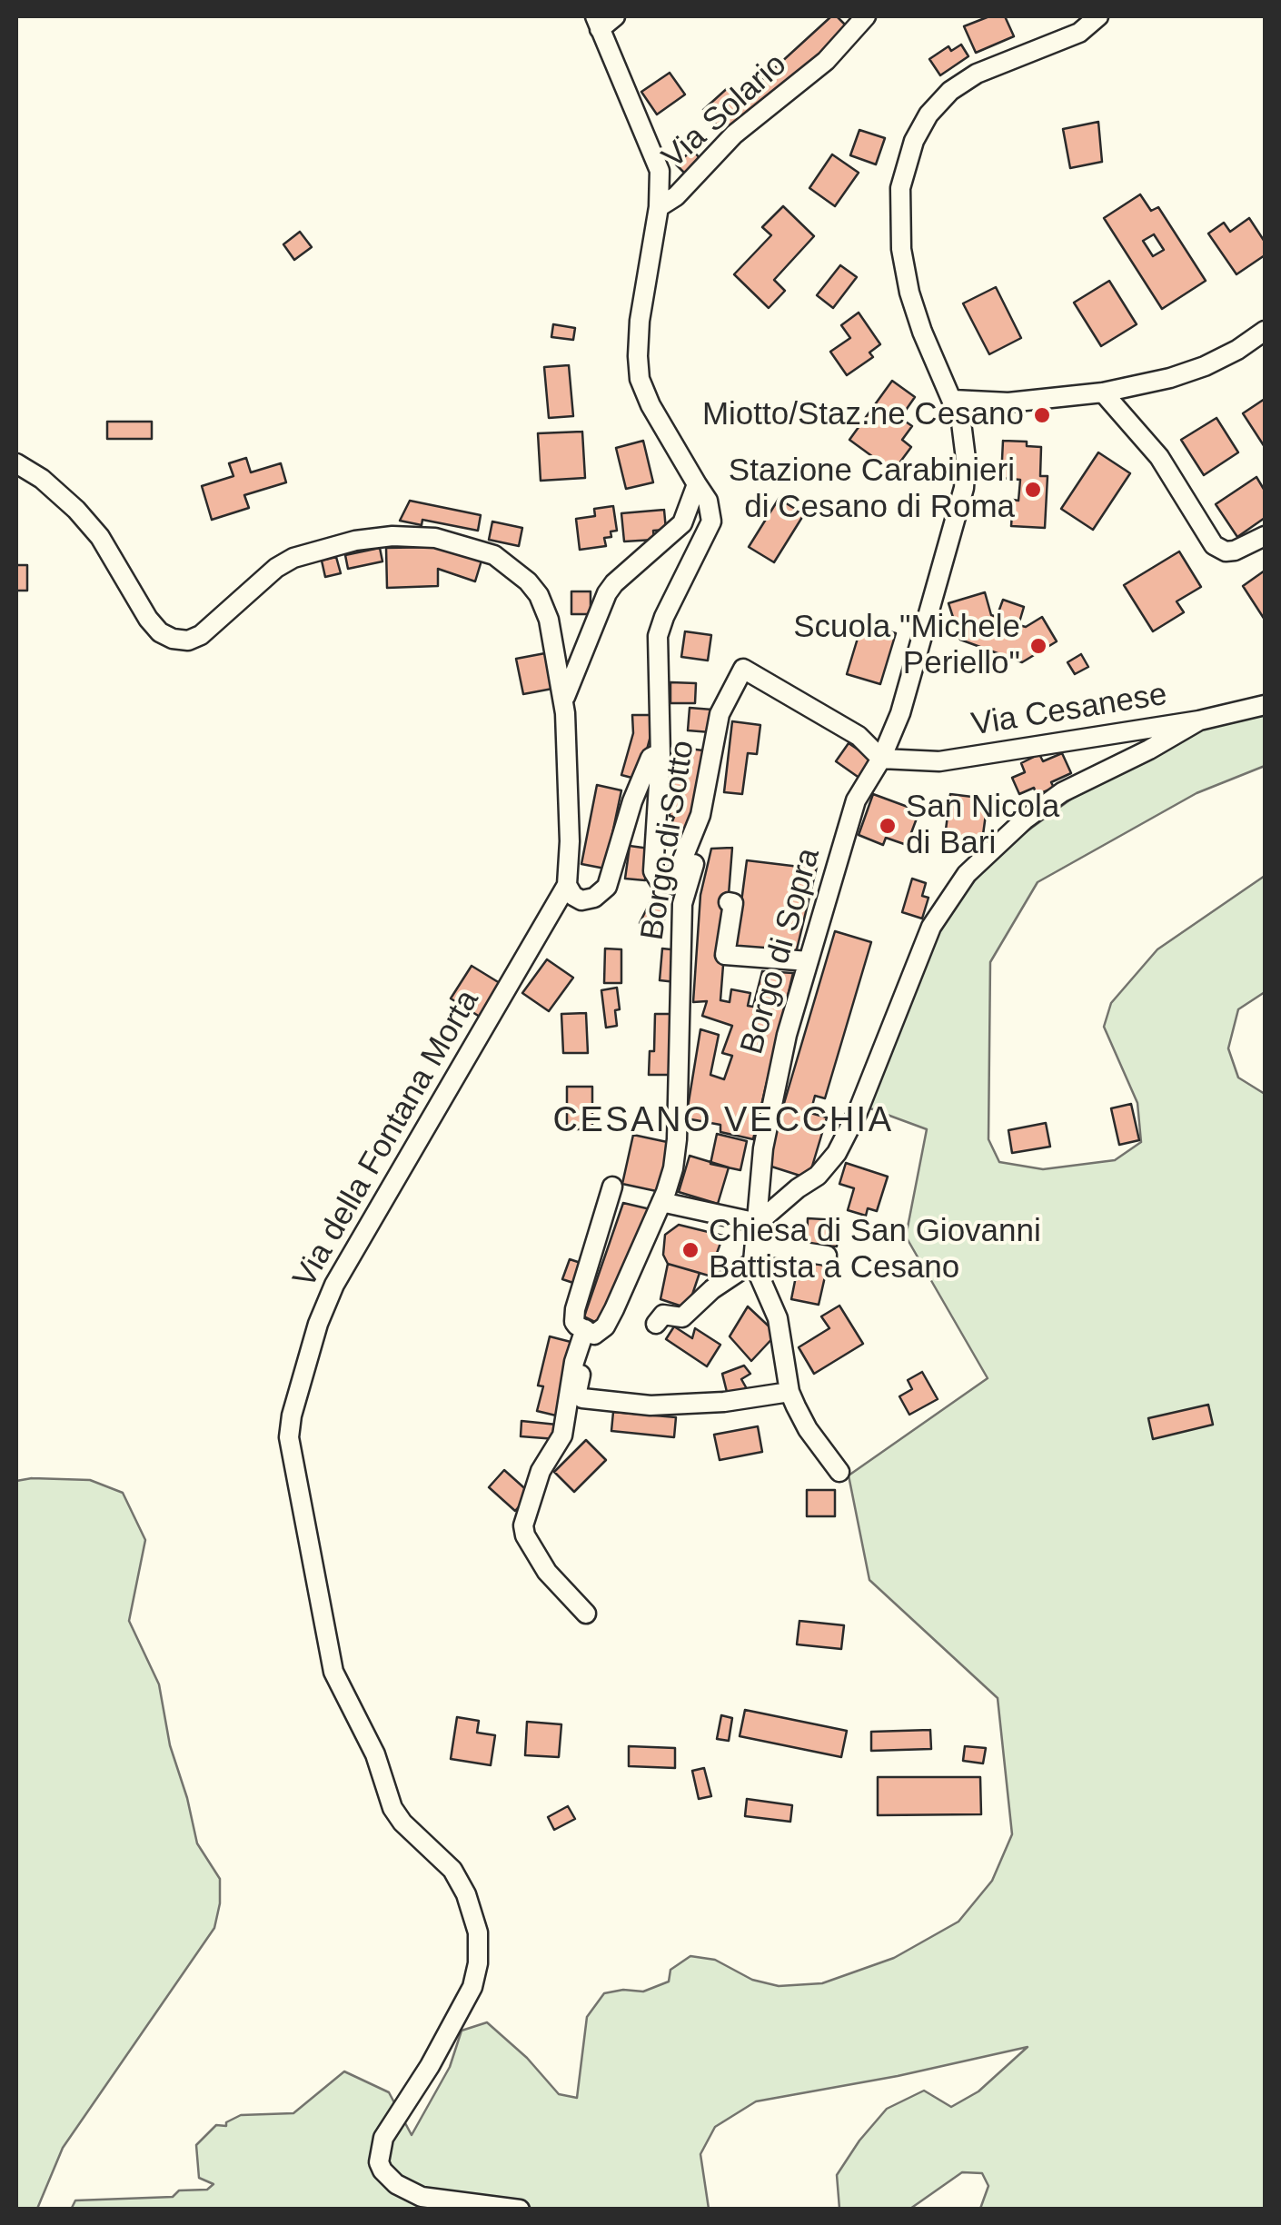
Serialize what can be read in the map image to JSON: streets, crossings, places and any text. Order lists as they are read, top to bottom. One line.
{"streets":{"street":["Via Solario","Via Cesanese","Borgo di Sotto","Borgo di Sopra","Via della Fontana Morta"]},"crossings":[["Via Cesanese","Borgo di Sotto"],["Via Cesanese","Borgo di Sopra"],["Borgo di Sotto","Borgo di Sopra"]],"districts":["CESANO VECCHIA"],"places":["Miotto/Staz.ne Cesano","Stazione Carabinieri di Cesano di Roma","Scuola \"Michele Periello\"","San Nicola di Bari","Chiesa di San Giovanni Battista a Cesano"]}
